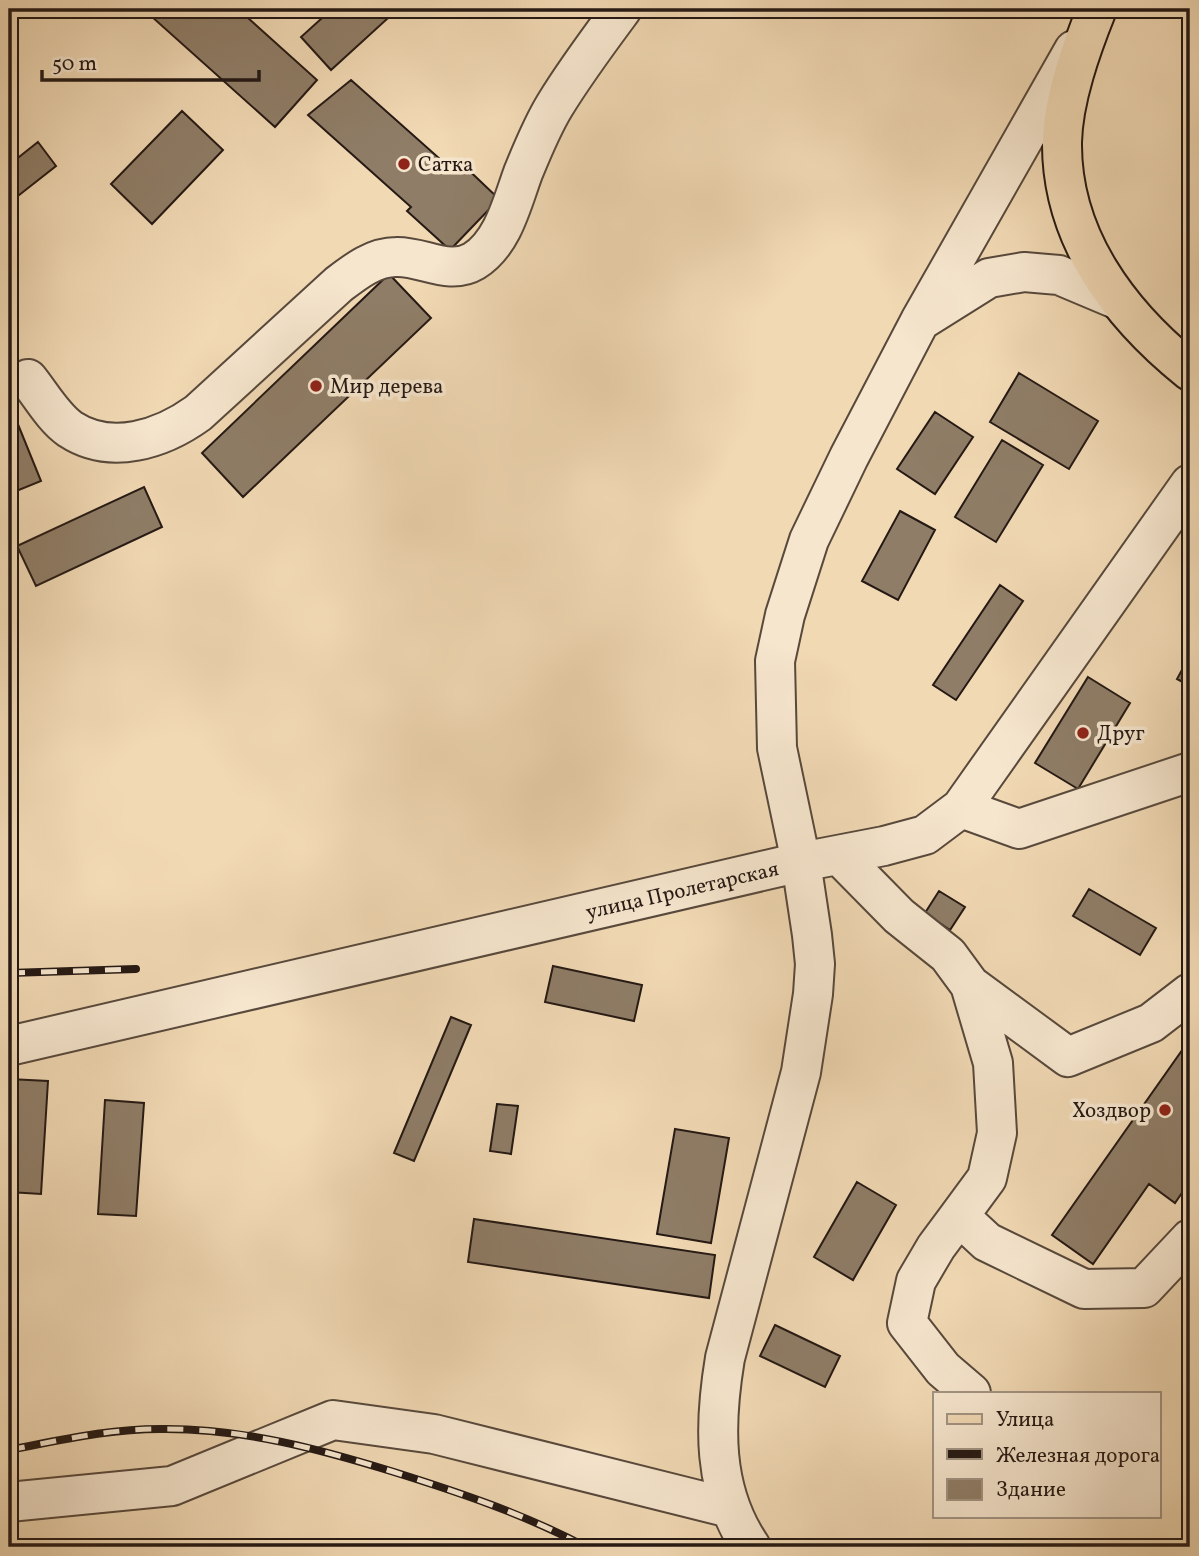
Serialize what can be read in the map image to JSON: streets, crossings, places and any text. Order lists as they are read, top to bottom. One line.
{"streets":{"street":["улица Пролетарская"]},"places":["Сатка","Мир дерева","Друг","Хоздвор"],"legend":["Улица","Железная дорога","Здание"],"scale_bar":"50 m"}
